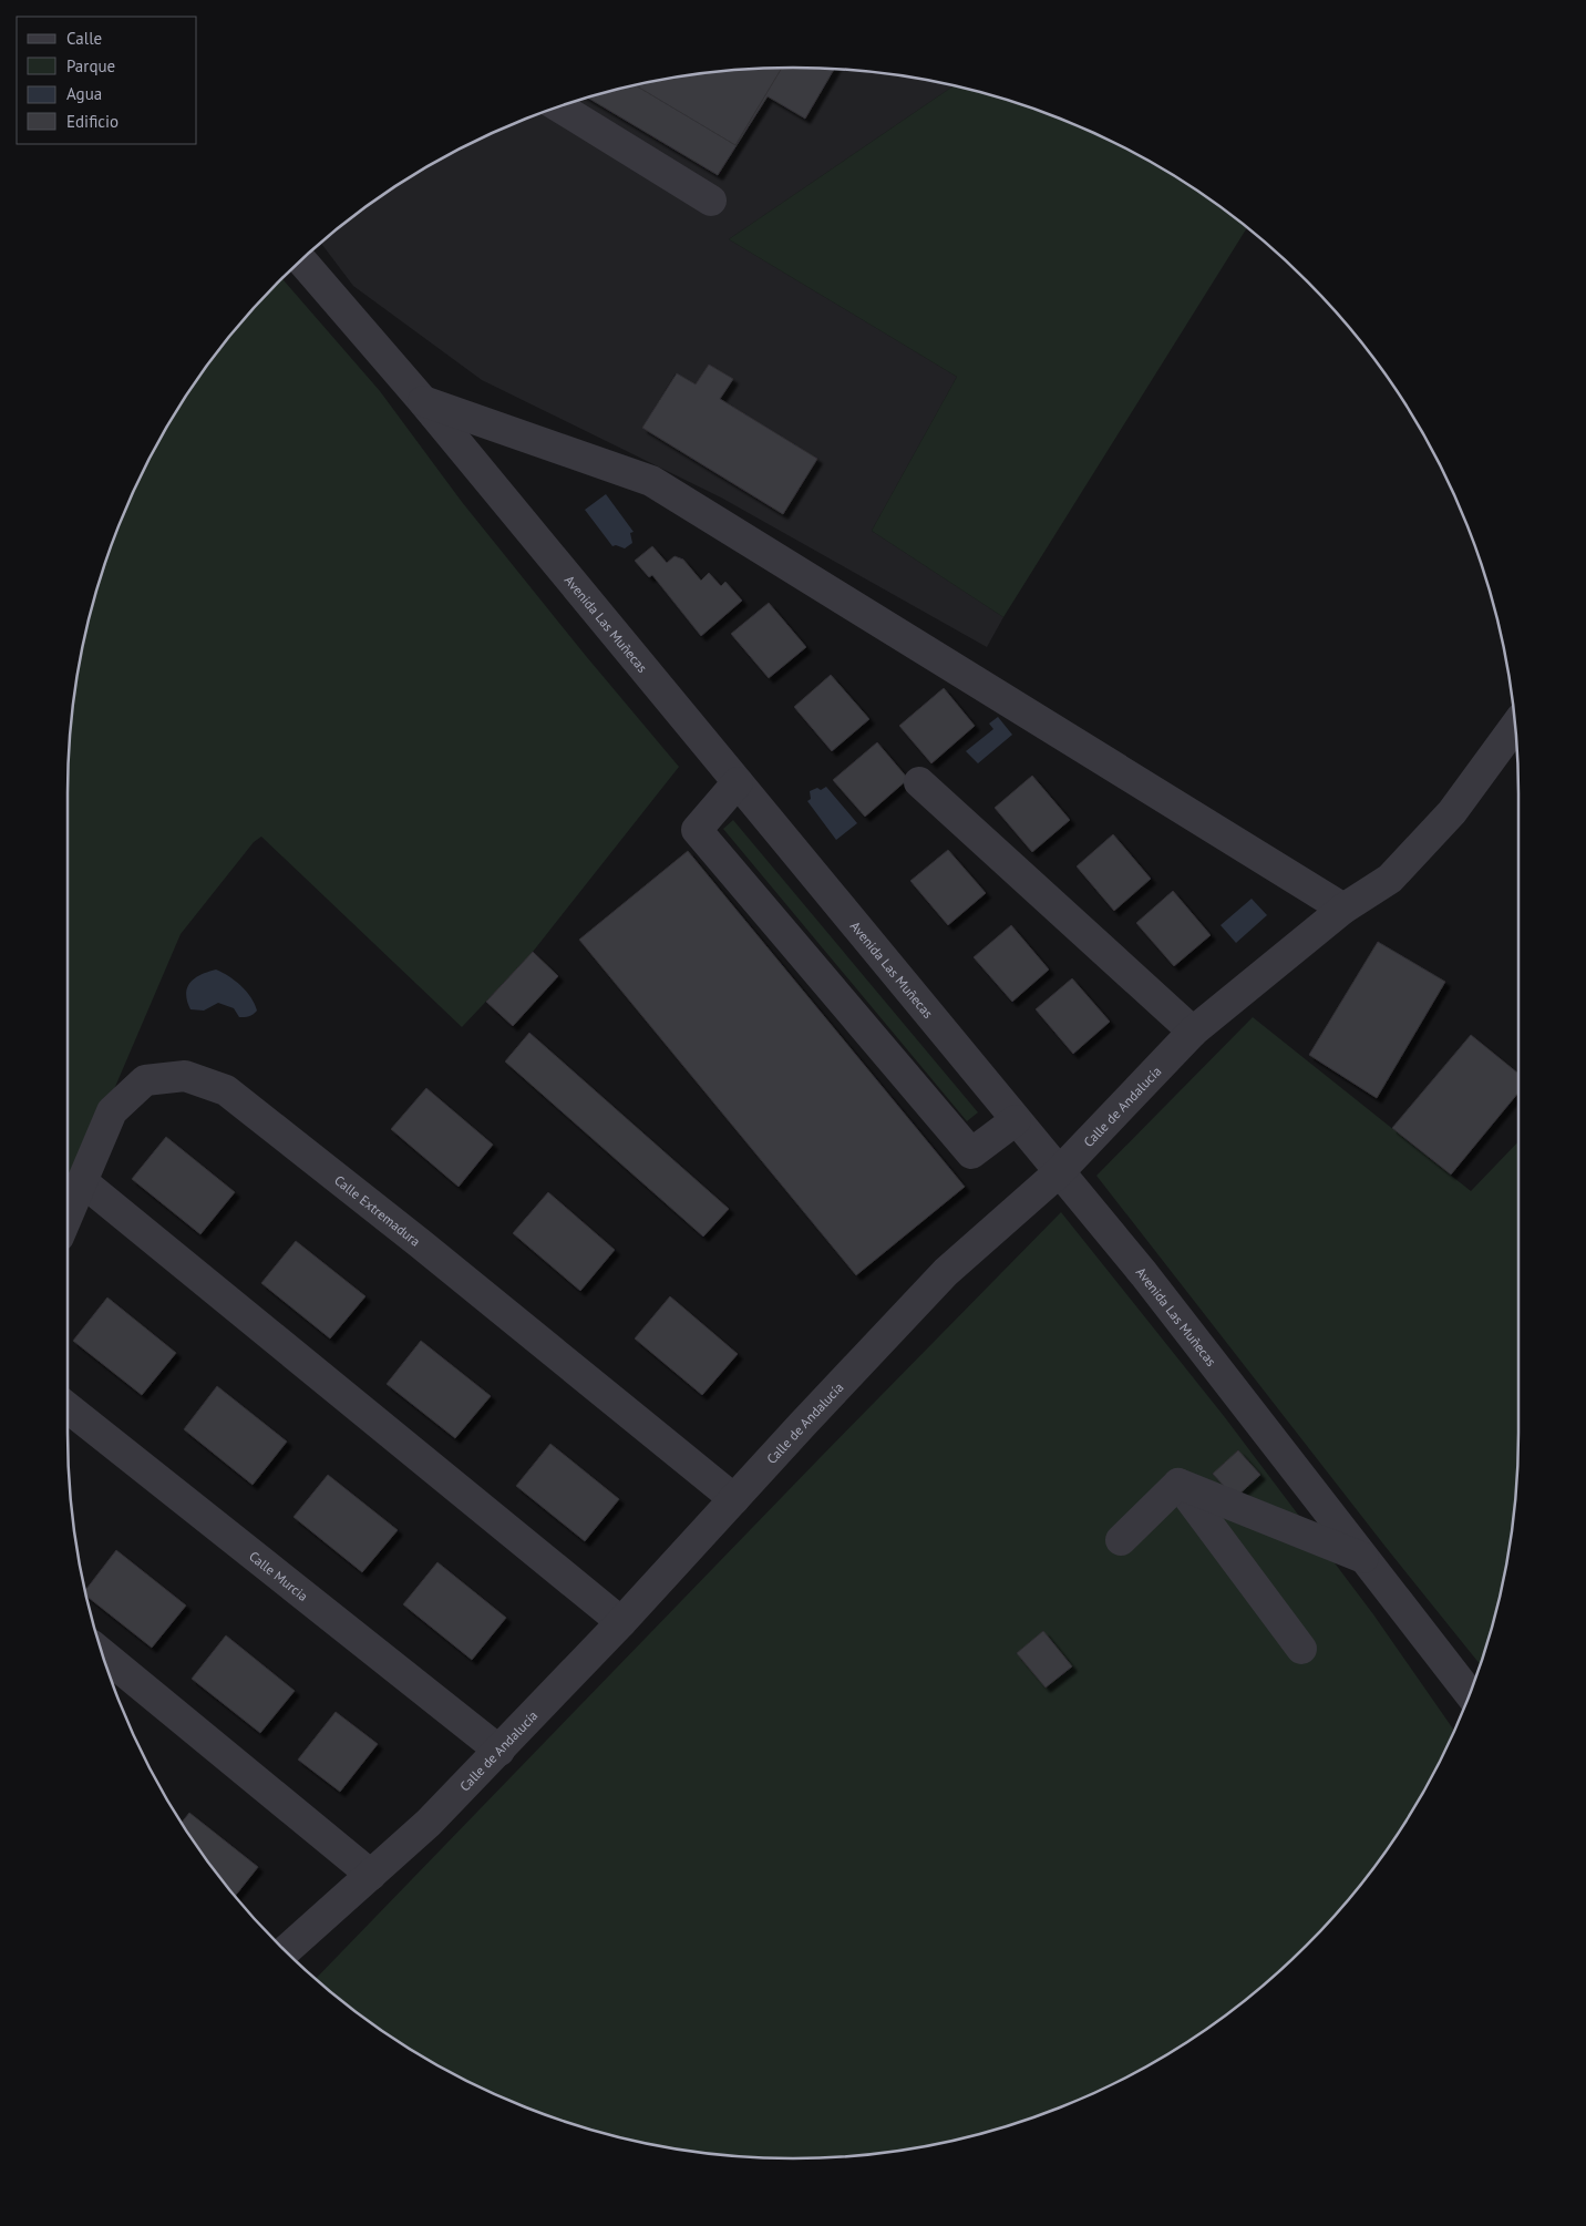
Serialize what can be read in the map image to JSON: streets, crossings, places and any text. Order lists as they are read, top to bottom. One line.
{"streets":{"street":["Avenida Las Muñecas","Calle de Andalucía","Calle Extremadura","Calle Murcia"]},"crossings":[["Avenida Las Muñecas","Calle de Andalucía"],["Calle de Andalucía","Calle Extremadura"],["Calle de Andalucía","Calle Murcia"]],"legend":["Calle","Parque","Agua","Edificio"]}
